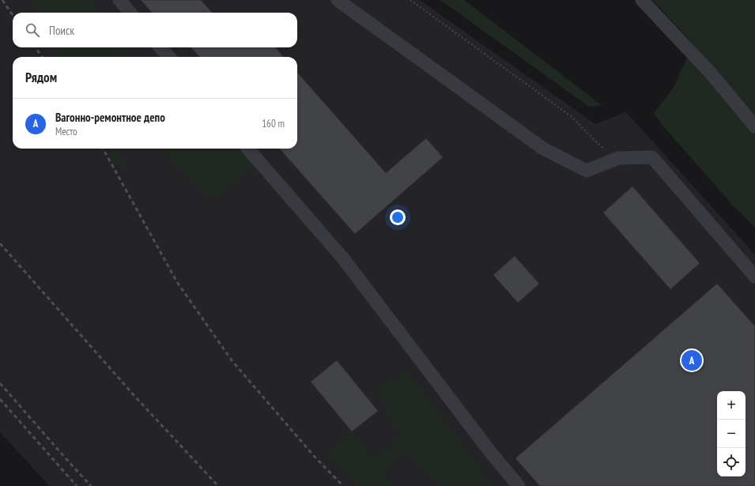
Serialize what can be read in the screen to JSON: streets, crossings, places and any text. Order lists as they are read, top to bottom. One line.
{"page":{"search":"Поиск","heading":"Рядом","list":[{"mark":"A","name":"Вагонно-ремонтное депо","note":"Место","value":"160 m"}],"pins":"A","map_buttons":["+","−"]}}
